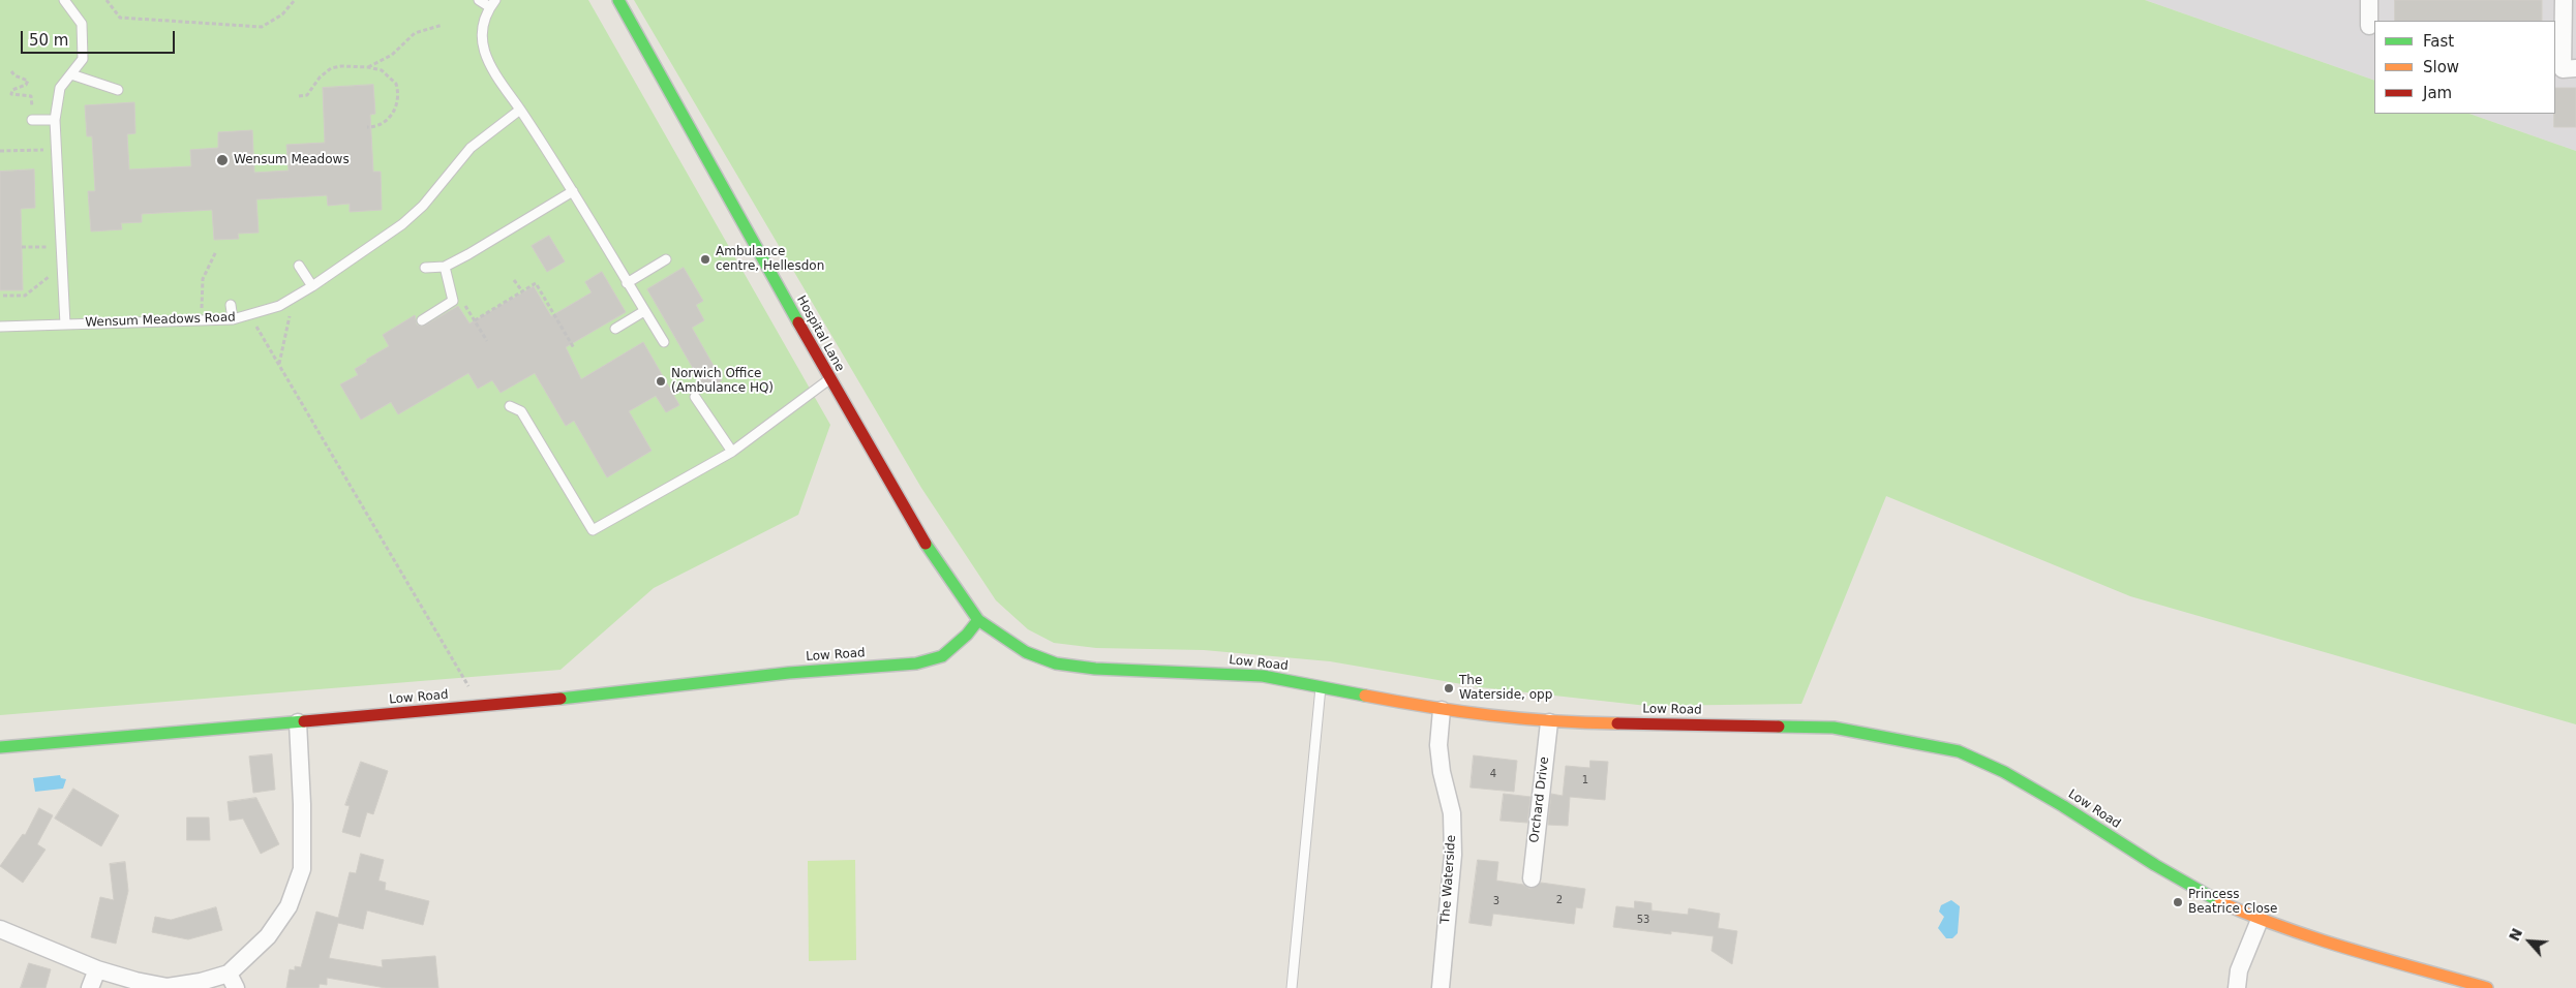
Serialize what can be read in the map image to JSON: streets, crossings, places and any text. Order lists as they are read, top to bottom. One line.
{"streets":{"street":["Hospital Lane","Low Road","Orchard Drive","The Waterside"],"lane":["Wensum Meadows Road"]},"crossings":[["Hospital Lane","Low Road"],["Low Road","Orchard Drive"],["Low Road","The Waterside"]],"places":["Wensum Meadows","Ambulance centre, Hellesdon","Norwich Office (Ambulance HQ)","The Waterside, opp","Princess Beatrice Close"],"house_numbers":["4","1","2","3","53"],"legend":["Fast","Slow","Jam"],"scale_bar":"50 m","north":"top left"}
